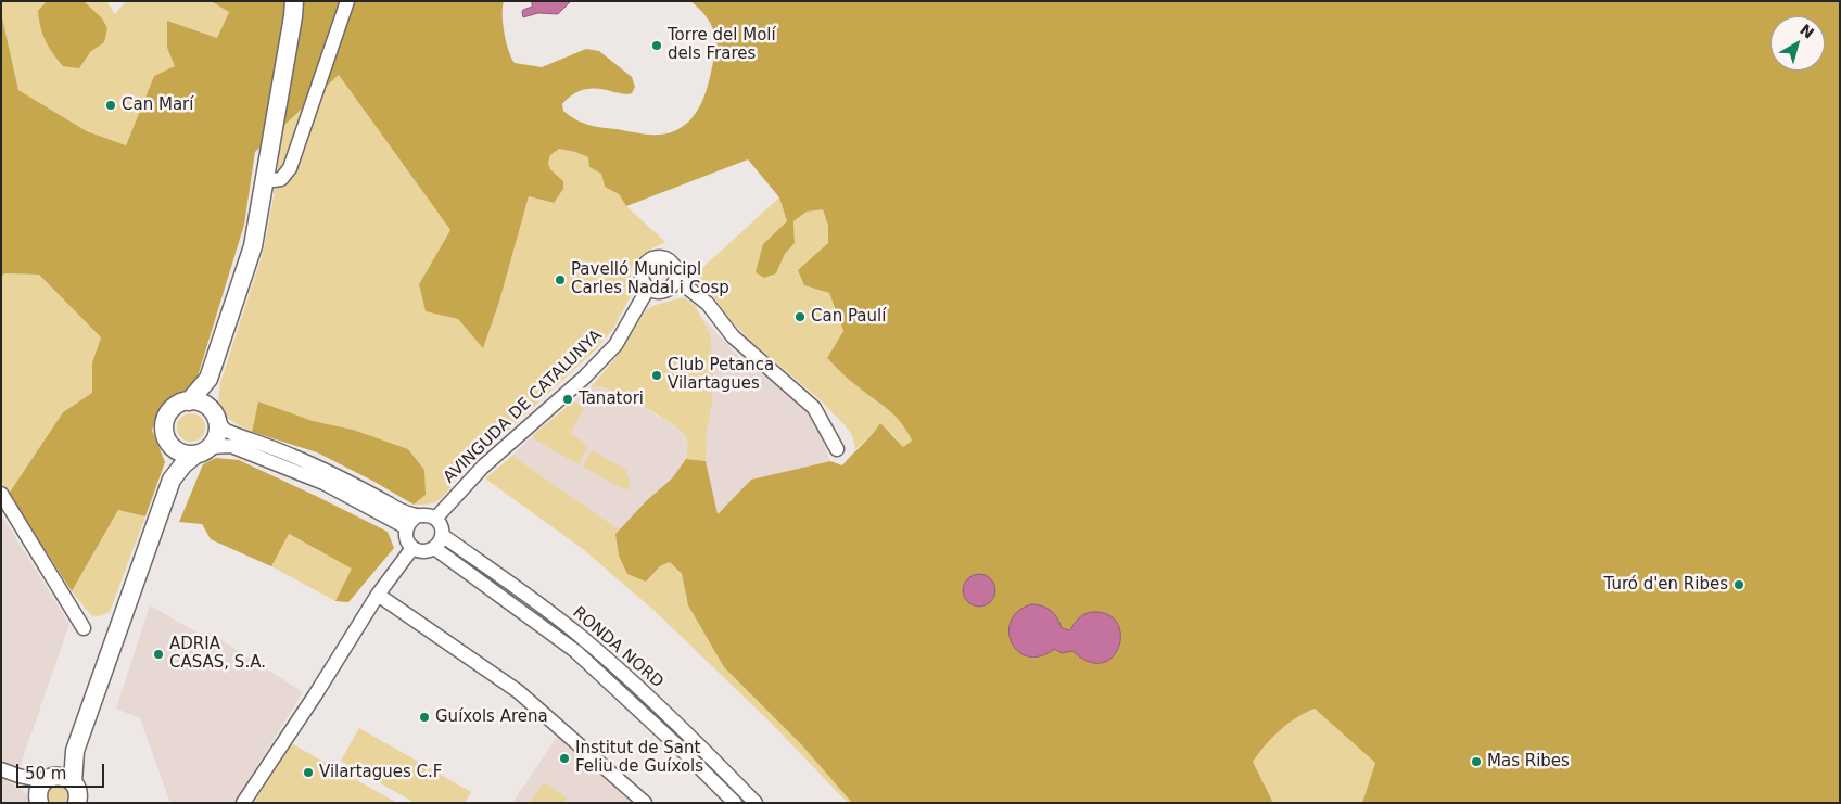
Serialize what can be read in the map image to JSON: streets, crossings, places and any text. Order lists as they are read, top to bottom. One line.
{"streets":{"street":["AVINGUDA DE CATALUNYA","RONDA NORD"]},"crossings":[["AVINGUDA DE CATALUNYA","RONDA NORD"]],"places":["Torre del Molí dels Frares","Can Marí","Pavelló Municipl Carles Nadal i Cosp","Can Paulí","Club Petanca Vilartagues","Tanatori","Turó d'en Ribes","ADRIA CASAS, S.A.","Guíxols Arena","Institut de Sant Feliu de Guíxols","Mas Ribes","Vilartagues C.F"],"scale_bar":"50 m","north":"top right"}
